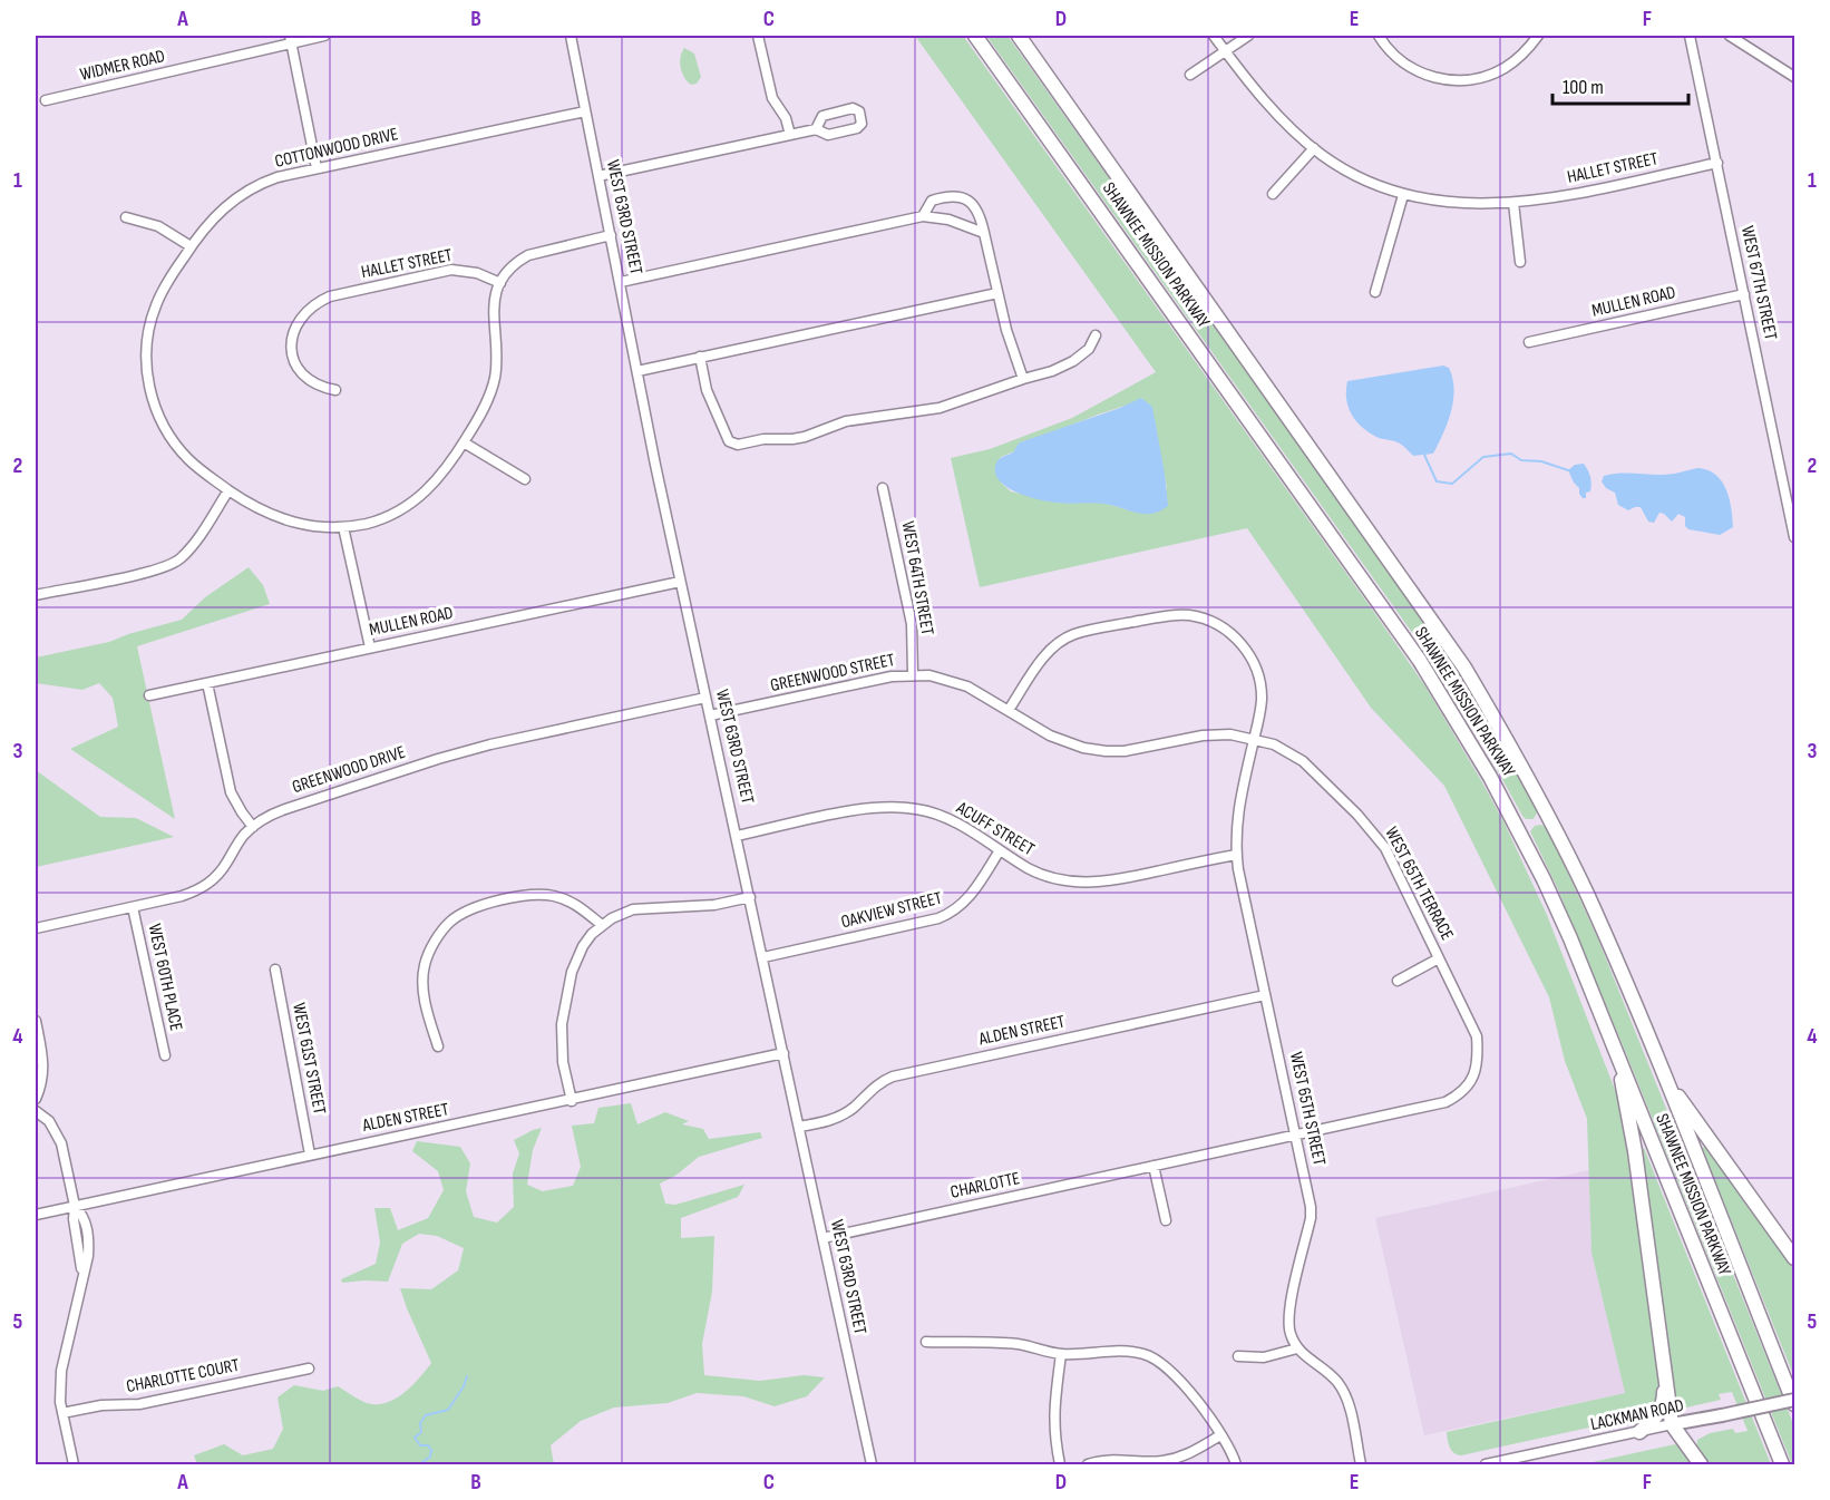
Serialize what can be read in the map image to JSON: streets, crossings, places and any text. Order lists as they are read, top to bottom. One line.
{"streets":{"highway":["SHAWNEE MISSION PARKWAY"],"main road":["LACKMAN ROAD"],"street":["WIDMER ROAD","COTTONWOOD DRIVE","HALLET STREET","WEST 63RD STREET","WEST 67TH STREET","MULLEN ROAD","WEST 64TH STREET","GREENWOOD STREET","GREENWOOD DRIVE","ACUFF STREET","WEST 65TH TERRACE","OAKVIEW STREET","WEST 60TH PLACE","ALDEN STREET","WEST 61ST STREET","WEST 65TH STREET","CHARLOTTE","CHARLOTTE COURT"]},"crossings":[["COTTONWOOD DRIVE","HALLET STREET"],["COTTONWOOD DRIVE","WEST 63RD STREET"],["HALLET STREET","WEST 67TH STREET"],["WEST 63RD STREET","MULLEN ROAD"],["WEST 63RD STREET","GREENWOOD STREET"],["WEST 63RD STREET","GREENWOOD DRIVE"],["WEST 63RD STREET","ACUFF STREET"],["WEST 63RD STREET","OAKVIEW STREET"],["WEST 63RD STREET","ALDEN STREET"],["WEST 63RD STREET","CHARLOTTE"],["SHAWNEE MISSION PARKWAY","LACKMAN ROAD"],["WEST 67TH STREET","MULLEN ROAD"],["WEST 64TH STREET","GREENWOOD STREET"],["GREENWOOD STREET","WEST 65TH TERRACE"],["GREENWOOD STREET","WEST 65TH STREET"],["GREENWOOD DRIVE","WEST 60TH PLACE"],["ACUFF STREET","OAKVIEW STREET"],["ACUFF STREET","WEST 65TH STREET"],["WEST 65TH TERRACE","WEST 65TH STREET"],["WEST 65TH TERRACE","CHARLOTTE"],["ALDEN STREET","WEST 61ST STREET"],["ALDEN STREET","WEST 65TH STREET"],["WEST 65TH STREET","CHARLOTTE"]],"scale_bar":"100 m","grid":{"columns":["A","B","C","D","E","F"],"rows":["1","2","3","4","5"]}}
